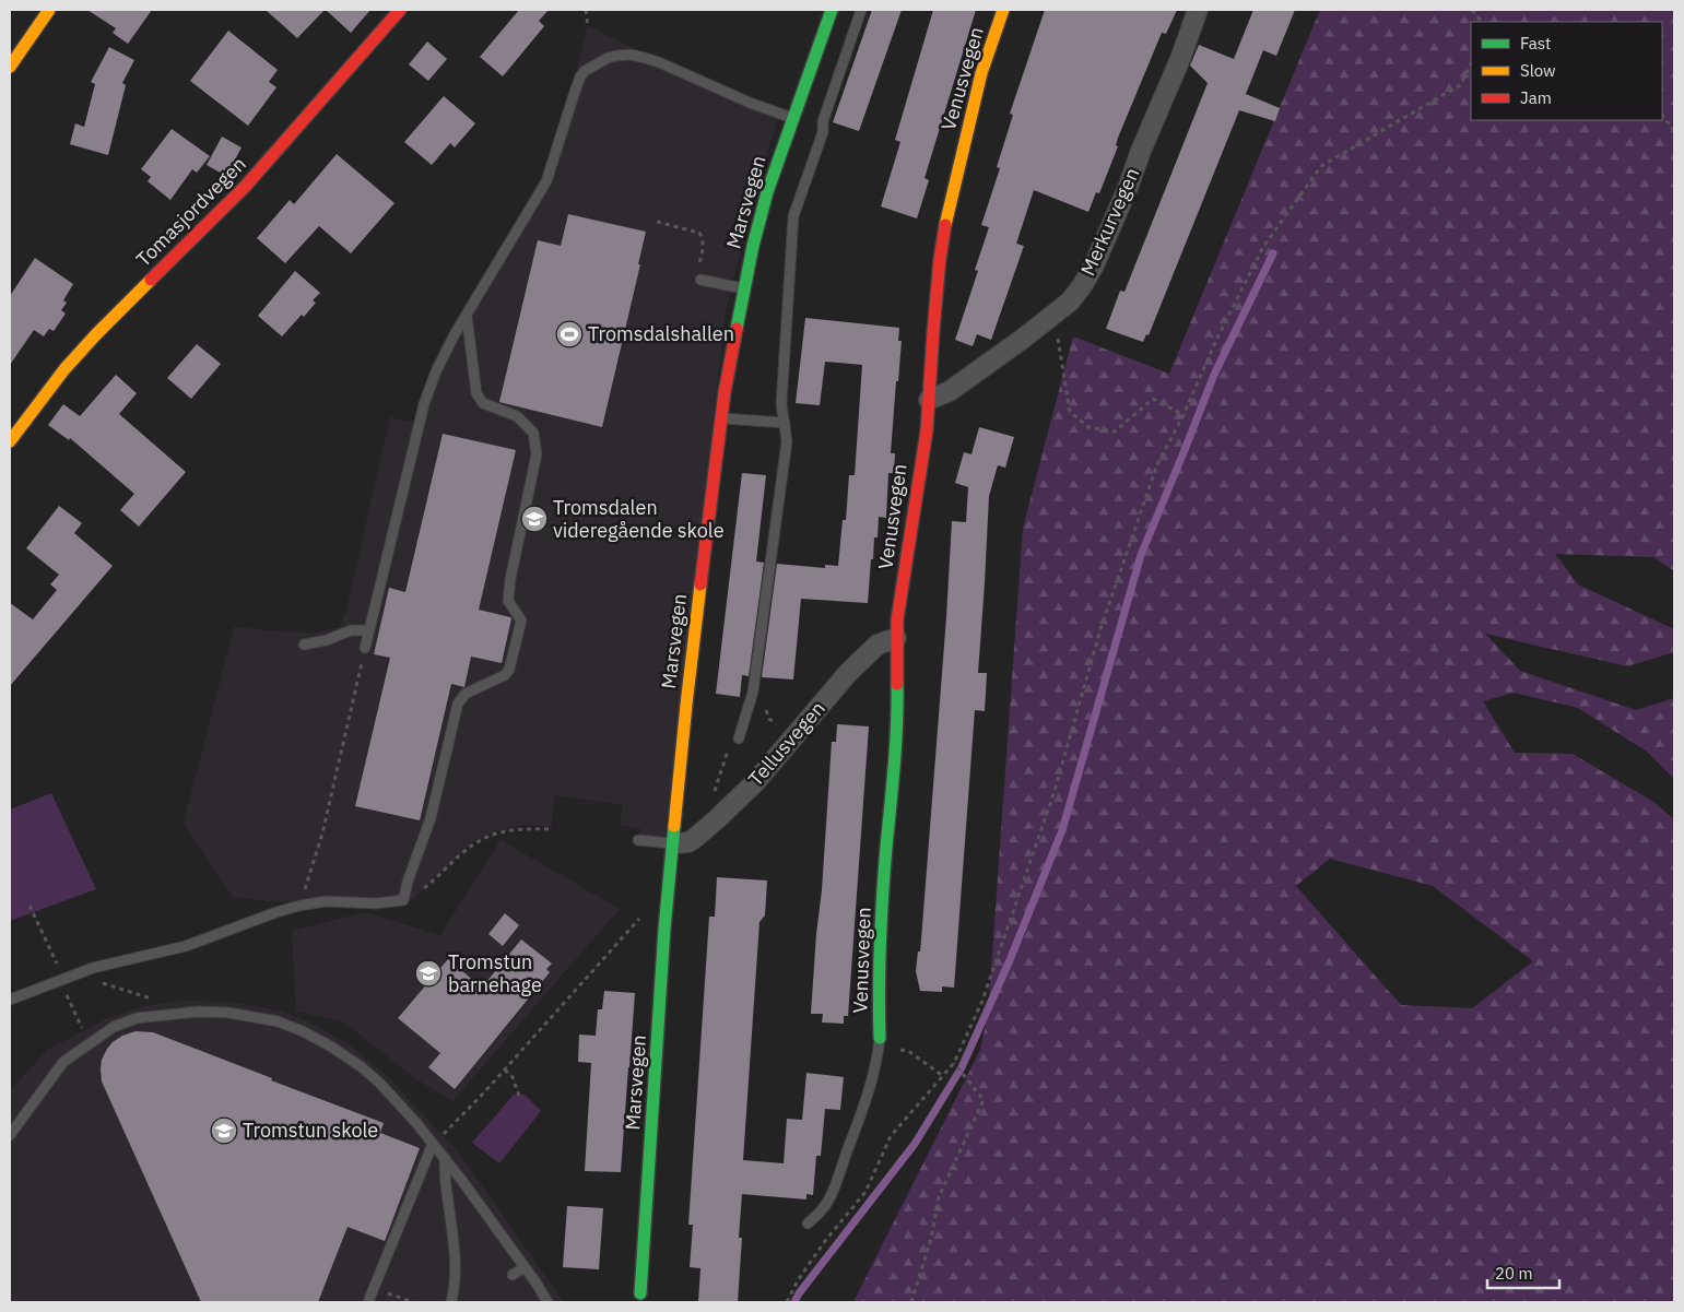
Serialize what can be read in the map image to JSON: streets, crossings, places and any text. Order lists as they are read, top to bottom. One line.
{"streets":{"street":["Venusvegen","Marsvegen","Tomasjordvegen","Merkurvegen","Tellusvegen"]},"crossings":[["Venusvegen","Merkurvegen"],["Venusvegen","Tellusvegen"],["Marsvegen","Tellusvegen"]],"places":{"sports":["Tromsdalshallen"],"school or university":["Tromsdalen videregående skole","Tromstun barnehage","Tromstun skole"]},"legend":["Fast","Slow","Jam"],"scale_bar":"20 m"}
